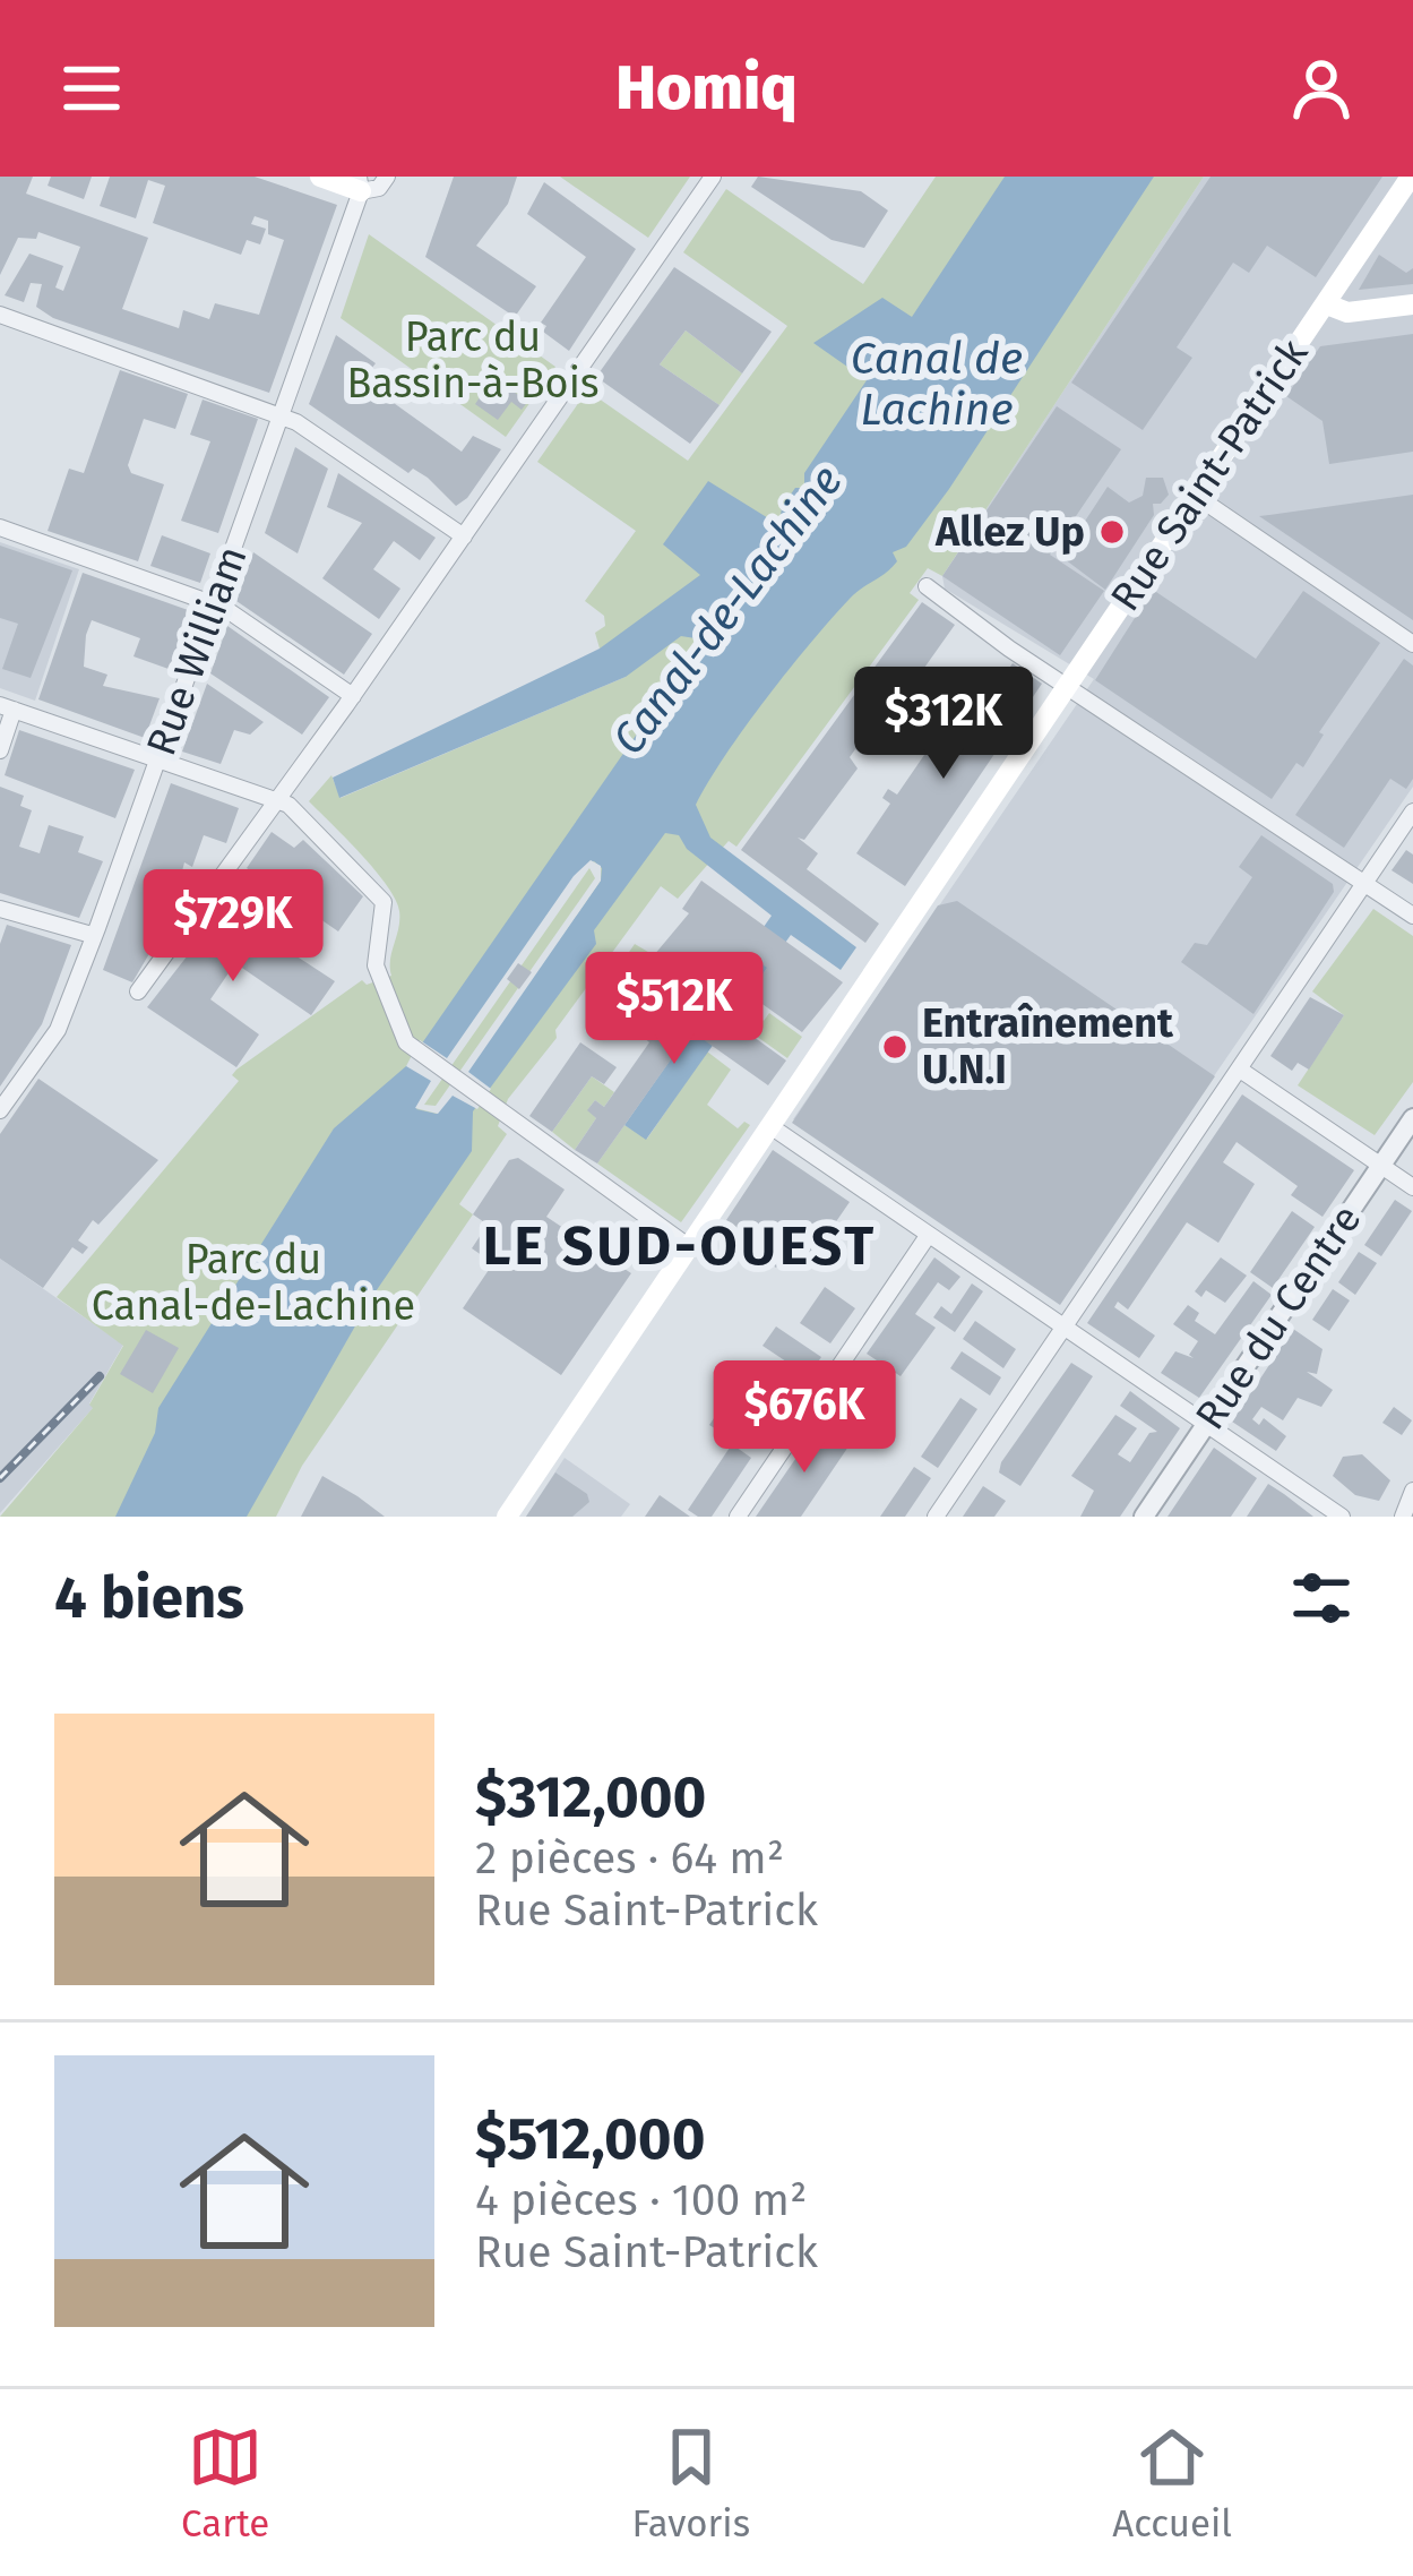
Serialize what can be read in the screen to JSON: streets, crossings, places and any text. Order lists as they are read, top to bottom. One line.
{"streets":{"main road":["Rue Saint-Patrick"],"street":["Rue William","Rue du Centre"]},"districts":["LE SUD-OUEST"],"water":["Canal de Lachine","Canal-de-Lachine"],"parks":["Parc du Bassin-à-Bois","Parc du Canal-de-Lachine"],"places":["Allez Up","Entraînement U.N.I"],"page":{"header":"Homiq","price":["$312K","$729K","$512K","$676K"],"heading":"4 biens","list":[{"name":"$312,000","note":"2 pièces · 64 m² · Rue Saint-Patrick"},{"name":"$512,000","note":"4 pièces · 100 m² · Rue Saint-Patrick"}],"tabs":["Carte","Favoris","Accueil"]}}
